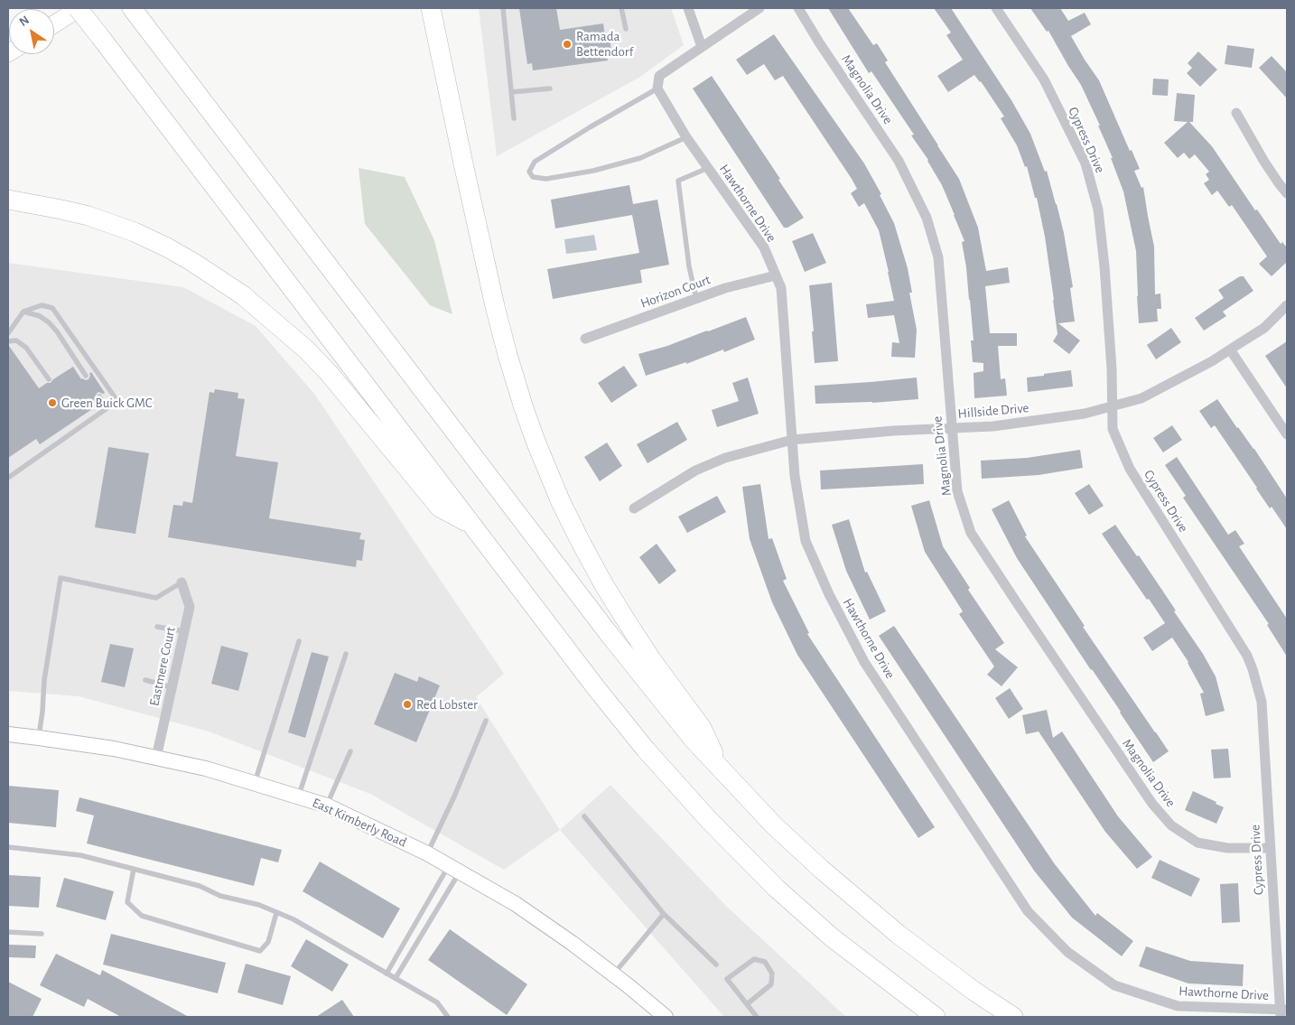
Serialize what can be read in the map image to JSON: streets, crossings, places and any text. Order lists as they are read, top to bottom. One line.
{"streets":{"main road":["East Kimberly Road"],"street":["Magnolia Drive","Cypress Drive","Hawthorne Drive","Horizon Court","Hillside Drive","Eastmere Court"]},"crossings":[["Magnolia Drive","Cypress Drive"],["Magnolia Drive","Hillside Drive"],["Cypress Drive","Hawthorne Drive"],["Cypress Drive","Hillside Drive"],["Hawthorne Drive","Horizon Court"],["Hawthorne Drive","Hillside Drive"],["Eastmere Court","East Kimberly Road"]],"places":["Ramada Bettendorf","Green Buick GMC","Red Lobster"],"north":"top left"}
